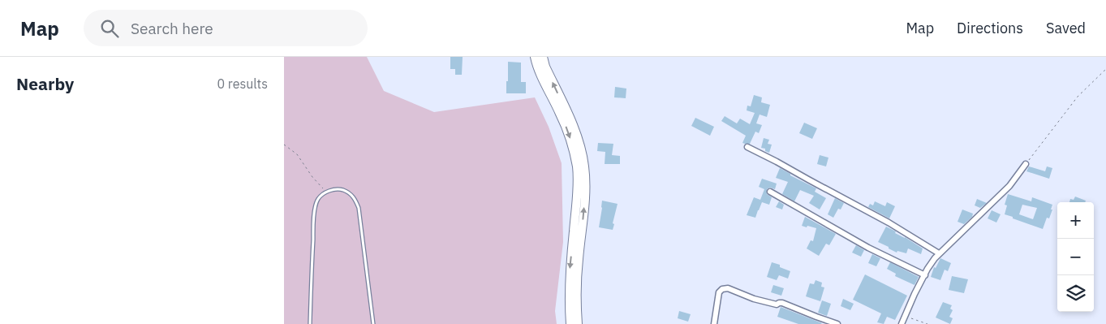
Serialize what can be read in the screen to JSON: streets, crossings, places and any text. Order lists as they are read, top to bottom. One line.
{"page":{"header":"Map","search":"Search here","nav":["Map","Directions","Saved"],"heading":["Nearby","0 results"],"map_buttons":["+","−"]}}
